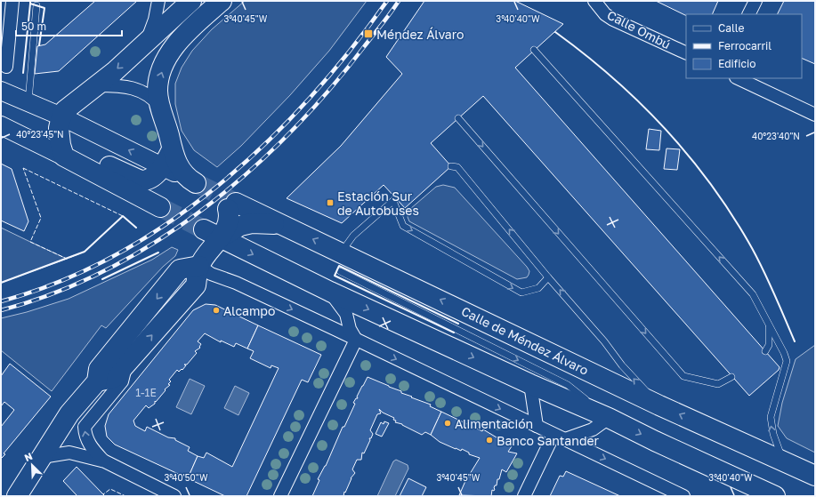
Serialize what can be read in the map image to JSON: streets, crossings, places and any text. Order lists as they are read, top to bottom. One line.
{"streets":{"main road":["Calle de Méndez Álvaro"],"street":["Calle Ombú"]},"places":{"transit":["Méndez Álvaro","Estación Sur de Autobuses"],"other":["Alcampo","Alimentación","Banco Santander"]},"house_numbers":["1-1E"],"legend":["Calle","Ferrocarril","Edificio"],"scale_bar":"50 m","north":"top left","coordinates":["3°40'45\"W","3°40'40\"W","40°23'45\"N","40°23'40\"N","3°40'50\"W"]}
